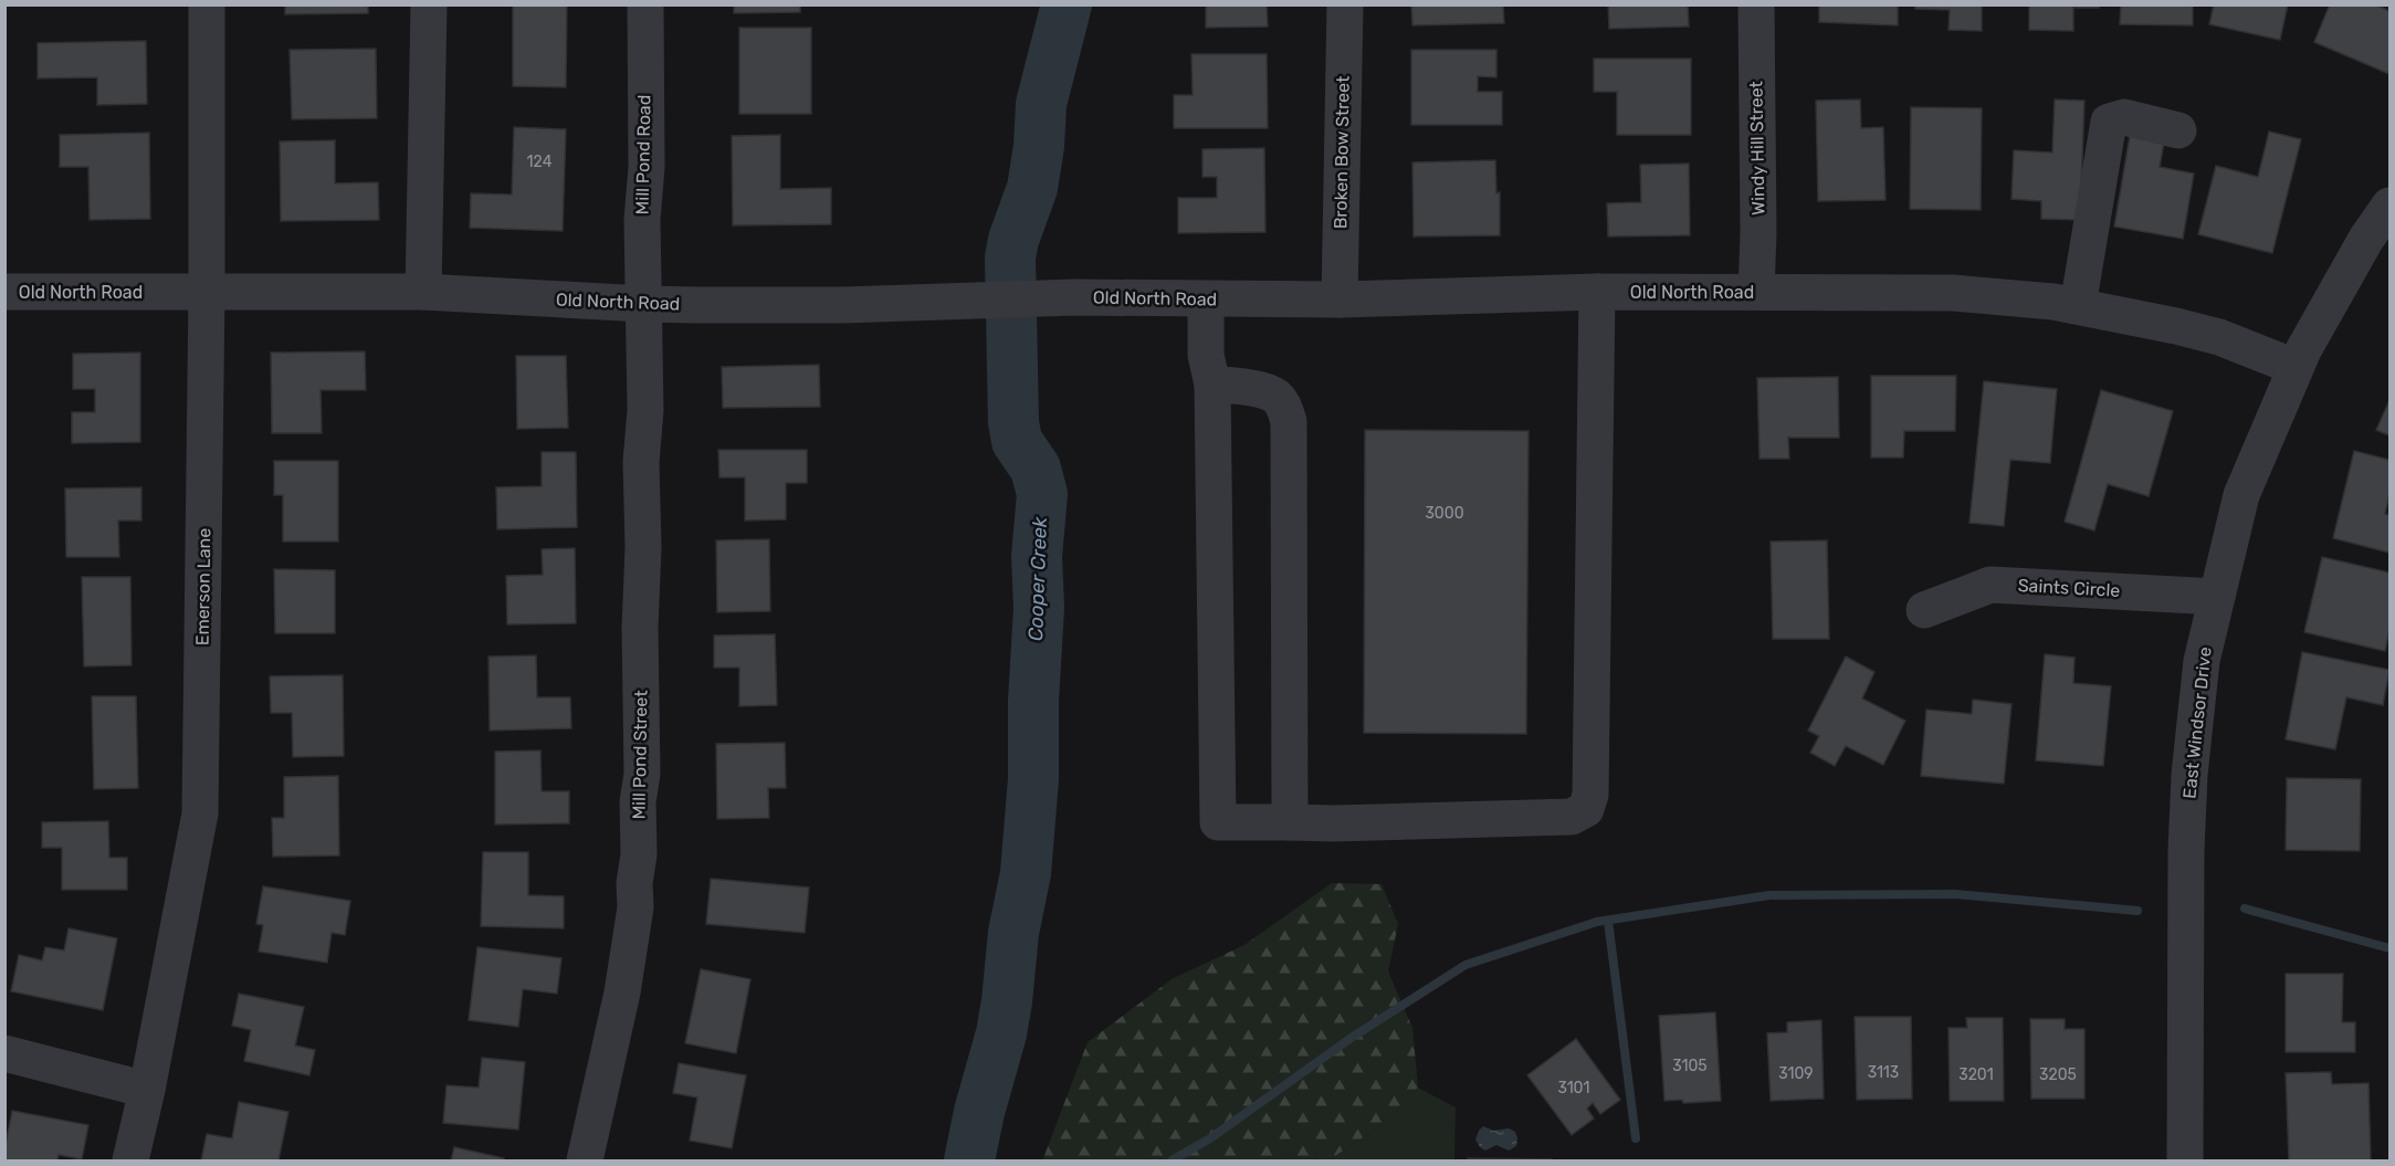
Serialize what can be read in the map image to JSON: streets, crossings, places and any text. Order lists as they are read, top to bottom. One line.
{"streets":{"street":["Windy Hill Street","Broken Bow Street","Mill Pond Road","Old North Road","Emerson Lane","Saints Circle","East Windsor Drive","Mill Pond Street"]},"crossings":[["Windy Hill Street","Old North Road"],["Broken Bow Street","Old North Road"],["Mill Pond Road","Old North Road"],["Mill Pond Road","Mill Pond Street"],["Old North Road","Emerson Lane"],["Old North Road","East Windsor Drive"],["Old North Road","Mill Pond Street"],["Saints Circle","East Windsor Drive"]],"water":["Cooper Creek"],"house_numbers":["124","3000","3105","3113","3109","3201","3205","3101"]}
